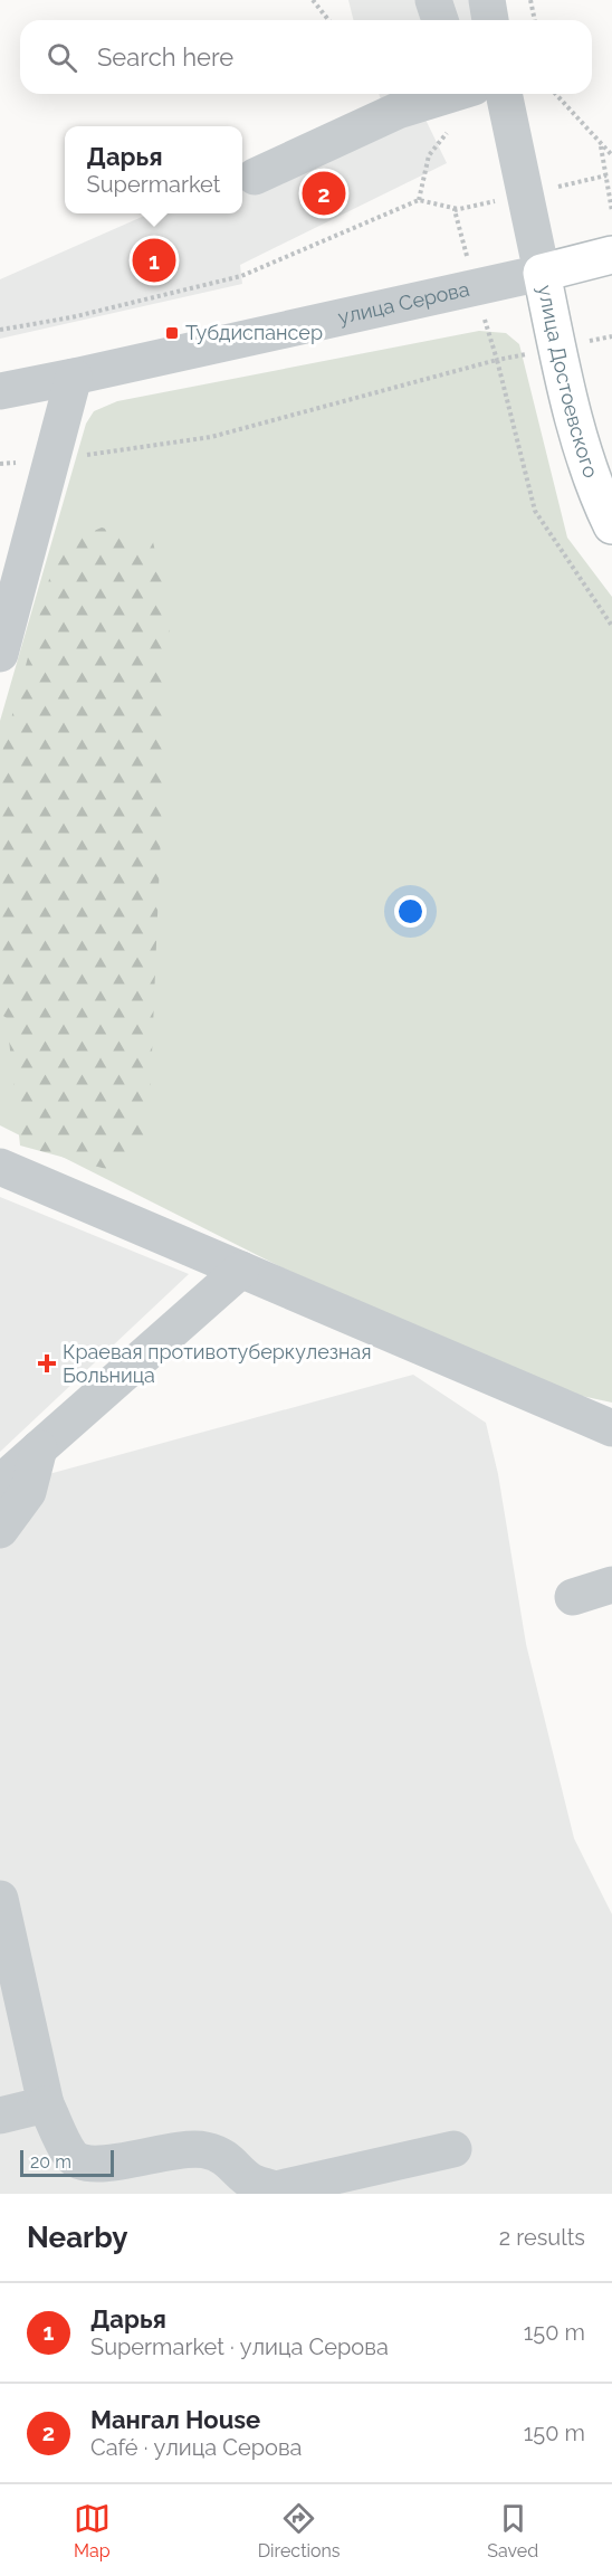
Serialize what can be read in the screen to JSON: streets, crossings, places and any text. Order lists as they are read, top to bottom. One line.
{"streets":{"main road":["улица Серова","улица Достоевского"]},"crossings":[["улица Серова","улица Достоевского"]],"places":{"transit":["Тубдиспансер"],"health":["Краевая противотуберкулезная Больница"]},"scale_bar":"20 m","page":{"search":"Search here","popup":["Дарья","Supermarket"],"pins":["2","1"],"scale":"20 m","heading":["Nearby","2 results"],"list":[{"mark":"1","name":"Дарья","note":"Supermarket · улица Серова","value":"150 m"},{"mark":"2","name":"Мангал House","note":"Café · улица Серова","value":"150 m"}],"nav":["Map","Directions","Saved"]}}
